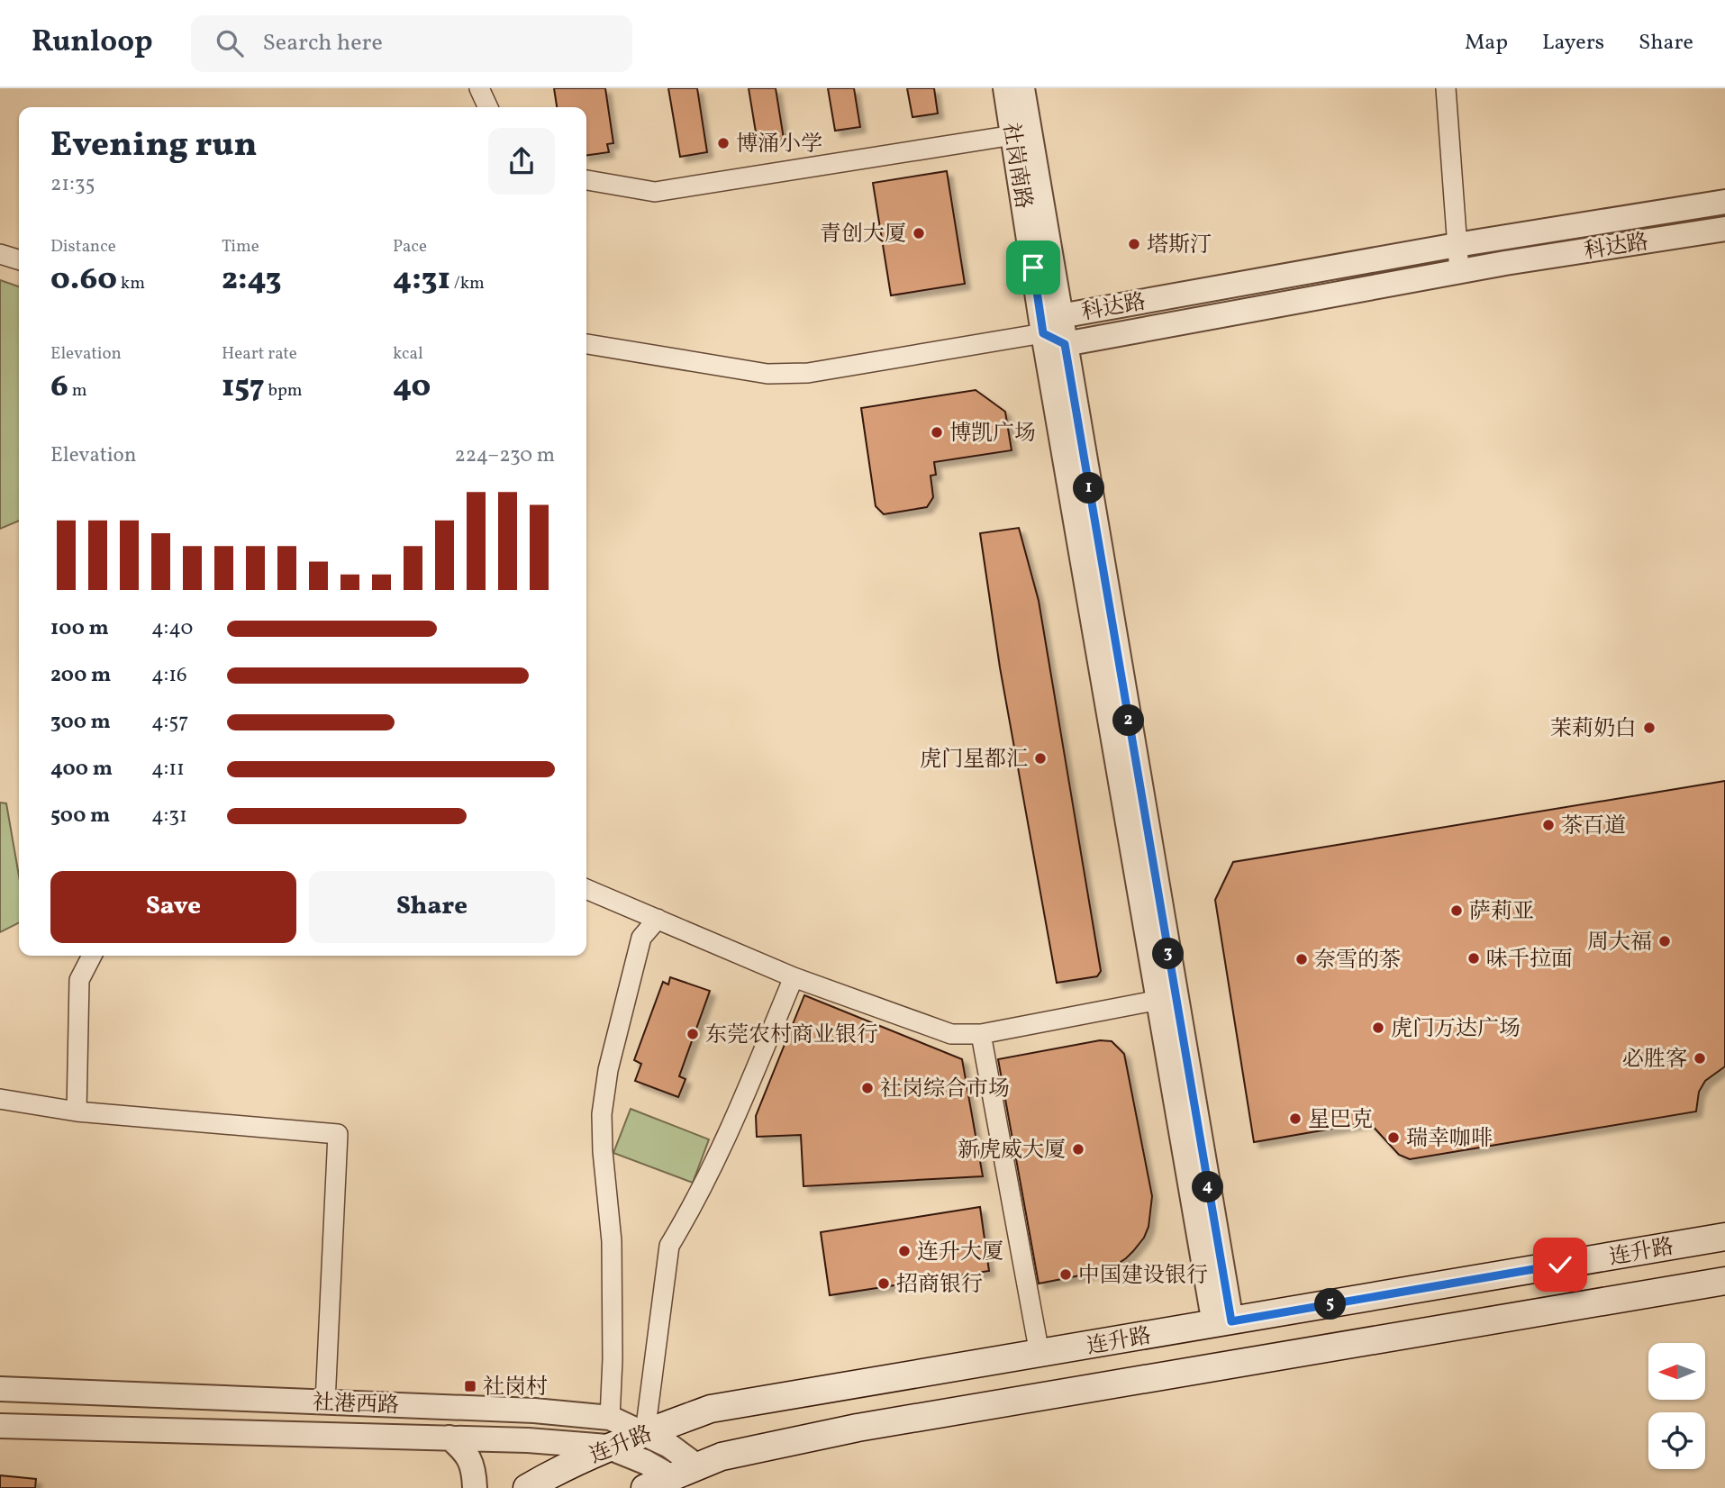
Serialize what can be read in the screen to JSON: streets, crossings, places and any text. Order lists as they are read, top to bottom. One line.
{"streets":{"main road":["连升路"],"street":["社岗南路","科达路","社港西路"]},"crossings":[["社岗南路","科达路"],["社岗南路","连升路"],["连升路","社港西路"]],"places":{"other":["博涌小学","青创大厦","塔斯汀","博凯广场","茉莉奶白","虎门星都汇","茶百道","萨莉亚","周大福","味千拉面","奈雪的茶","虎门万达广场","东莞农村商业银行","必胜客","社岗综合市场","星巴克","瑞幸咖啡","新虎威大厦","连升大厦","中国建设银行","招商银行"],"transit":["社岗村"]},"north":"left","page":{"header":"Runloop","search":"Search here","nav":["Map","Layers","Share"],"heading":["Evening run","21:35"],"stats":[["Distance","0.60 km"],["Time","2:43"],["Pace","4:31 /km"],["Elevation","6 m"],["Heart rate","157 bpm"],["kcal","40"]],"chart":["Elevation","224–230 m"],"pins":["1","2","3","4","5"],"list":[{"name":"100 m","note":"4:40"},{"name":"200 m","note":"4:16"},{"name":"300 m","note":"4:57"},{"name":"400 m","note":"4:11"},{"name":"500 m","note":"4:31"}],"buttons":["Save","Share"]}}
